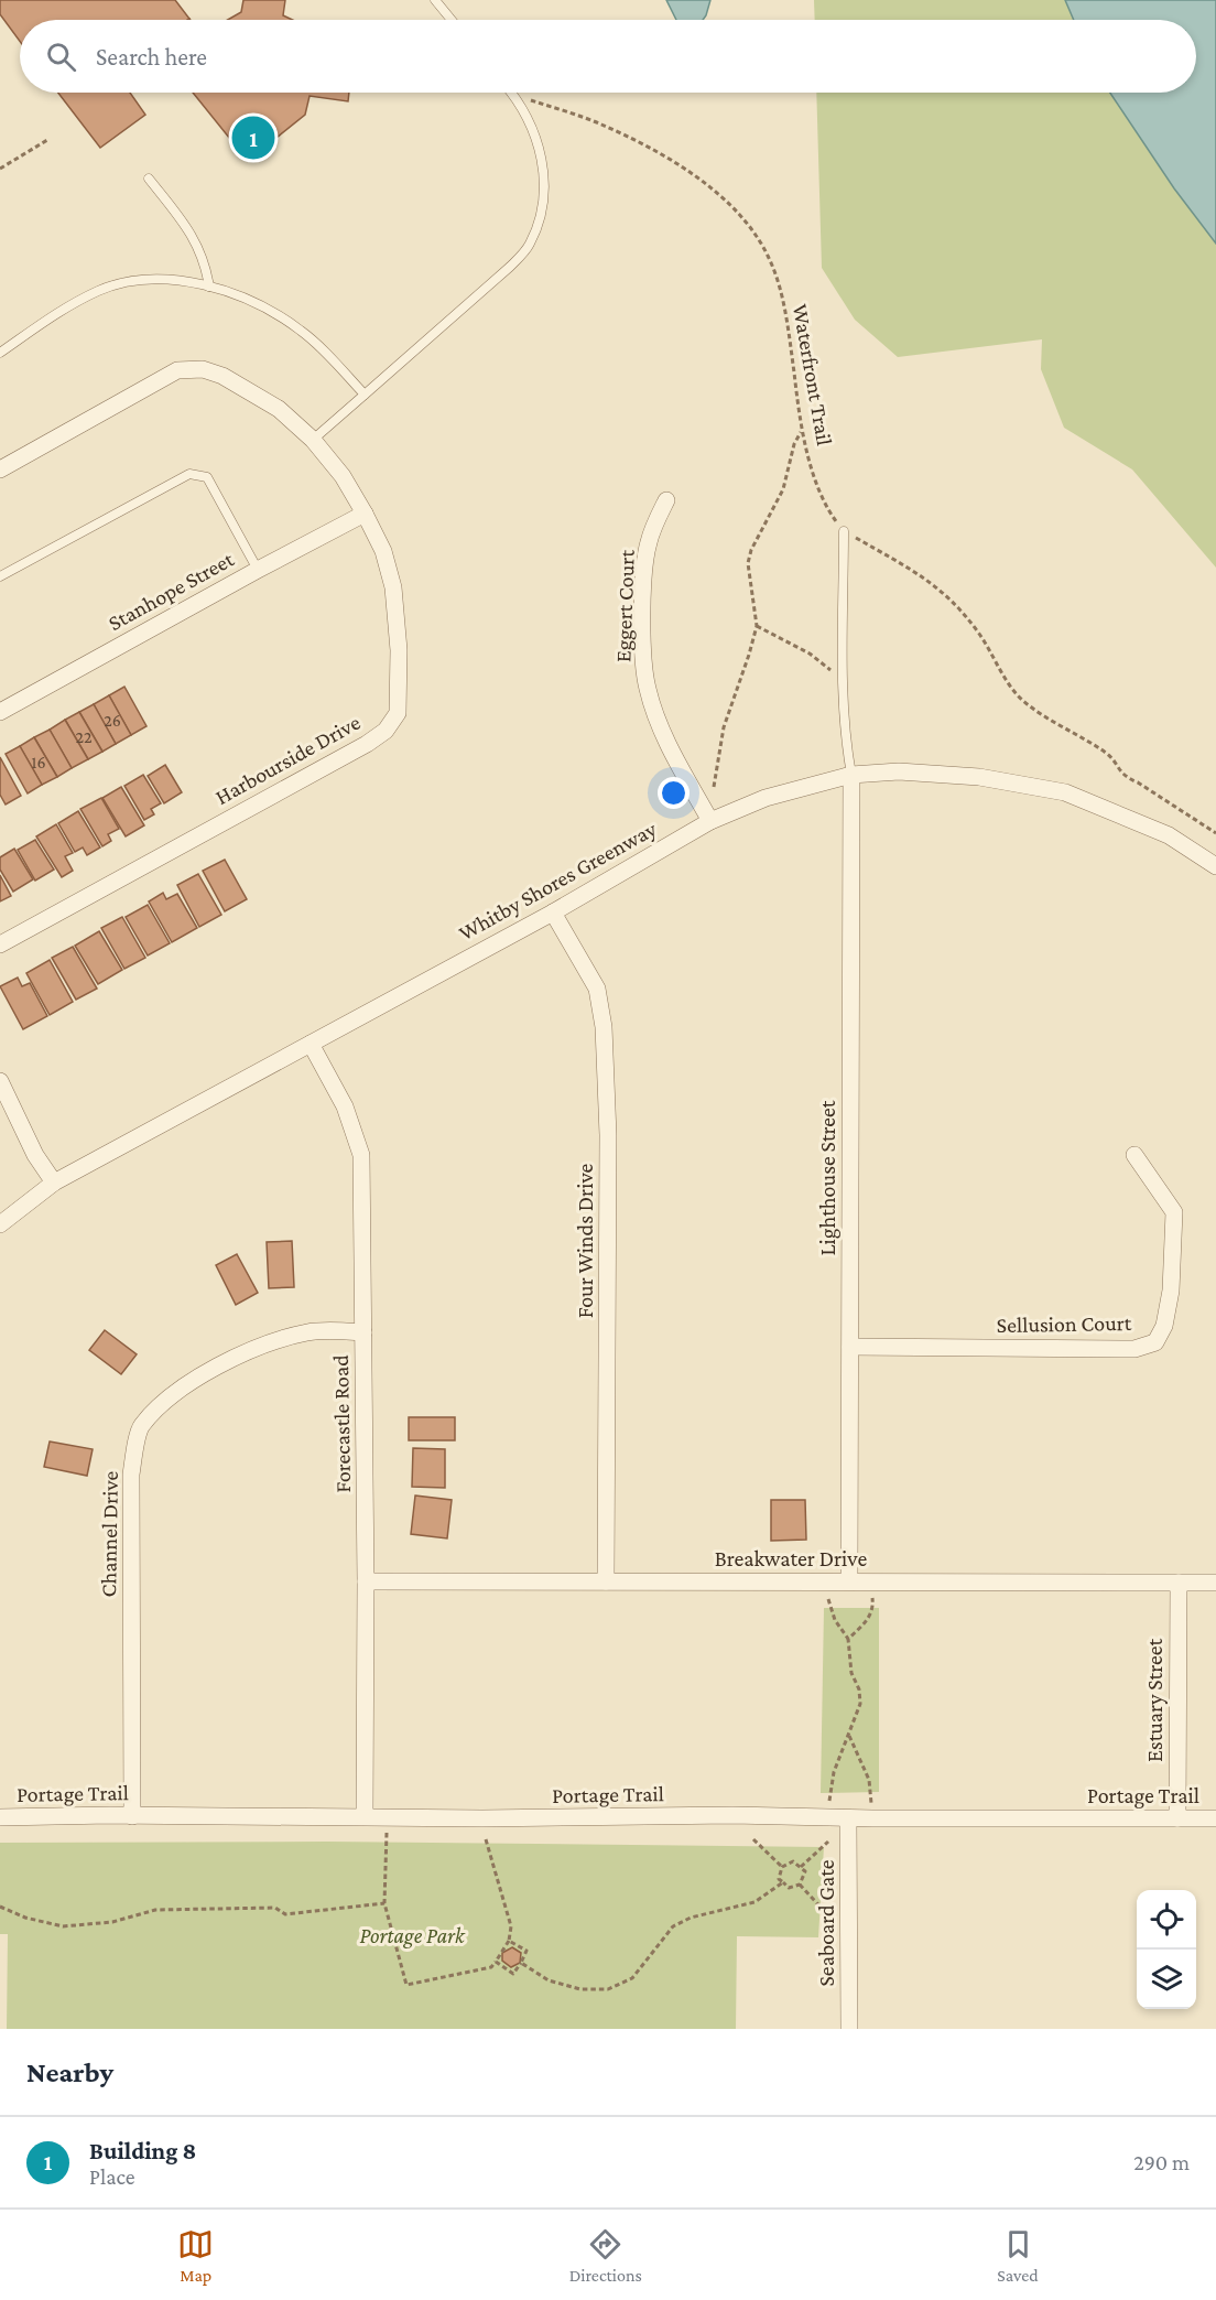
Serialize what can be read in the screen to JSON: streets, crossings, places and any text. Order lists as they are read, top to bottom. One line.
{"streets":{"street":["Stanhope Street","Eggert Court","Harbourside Drive","Whitby Shores Greenway","Lighthouse Street","Four Winds Drive","Sellusion Court","Forecastle Road","Channel Drive","Breakwater Drive","Estuary Street","Portage Trail","Seaboard Gate"],"path":["Waterfront Trail"]},"crossings":[["Stanhope Street","Harbourside Drive"],["Eggert Court","Whitby Shores Greenway"],["Whitby Shores Greenway","Lighthouse Street"],["Whitby Shores Greenway","Four Winds Drive"],["Whitby Shores Greenway","Forecastle Road"],["Lighthouse Street","Sellusion Court"],["Lighthouse Street","Breakwater Drive"],["Four Winds Drive","Breakwater Drive"],["Forecastle Road","Channel Drive"],["Forecastle Road","Breakwater Drive"],["Forecastle Road","Portage Trail"],["Channel Drive","Portage Trail"],["Breakwater Drive","Estuary Street"],["Estuary Street","Portage Trail"],["Portage Trail","Seaboard Gate"]],"parks":["Portage Park"],"house_numbers":["26","22","16"],"page":{"search":"Search here","pins":"1","heading":"Nearby","list":[{"mark":"1","name":"Building 8","note":"Place","value":"290 m"}],"nav":["Map","Directions","Saved"]}}
